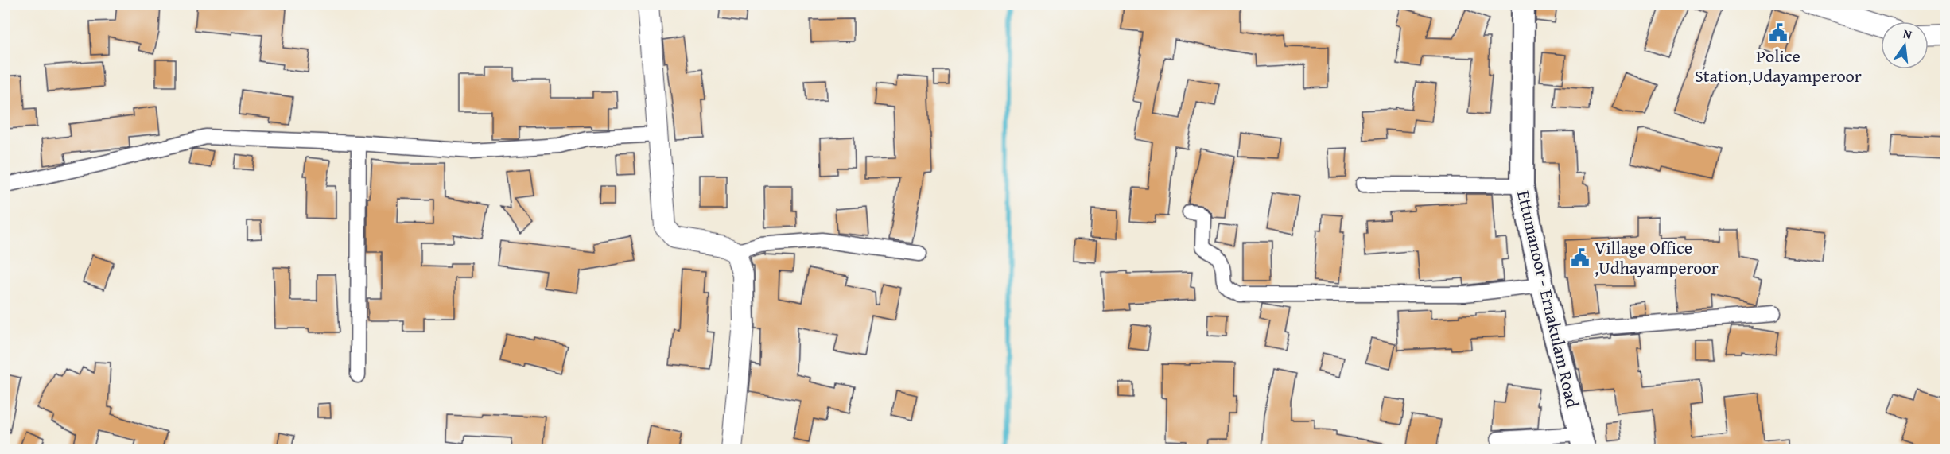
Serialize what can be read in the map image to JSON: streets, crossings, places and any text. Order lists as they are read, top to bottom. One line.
{"streets":{"main road":["Ettumanoor - Ernakulam Road"]},"places":{"public building":["Police Station,Udayamperoor","Village Office ,Udhayamperoor"]},"north":"top"}
